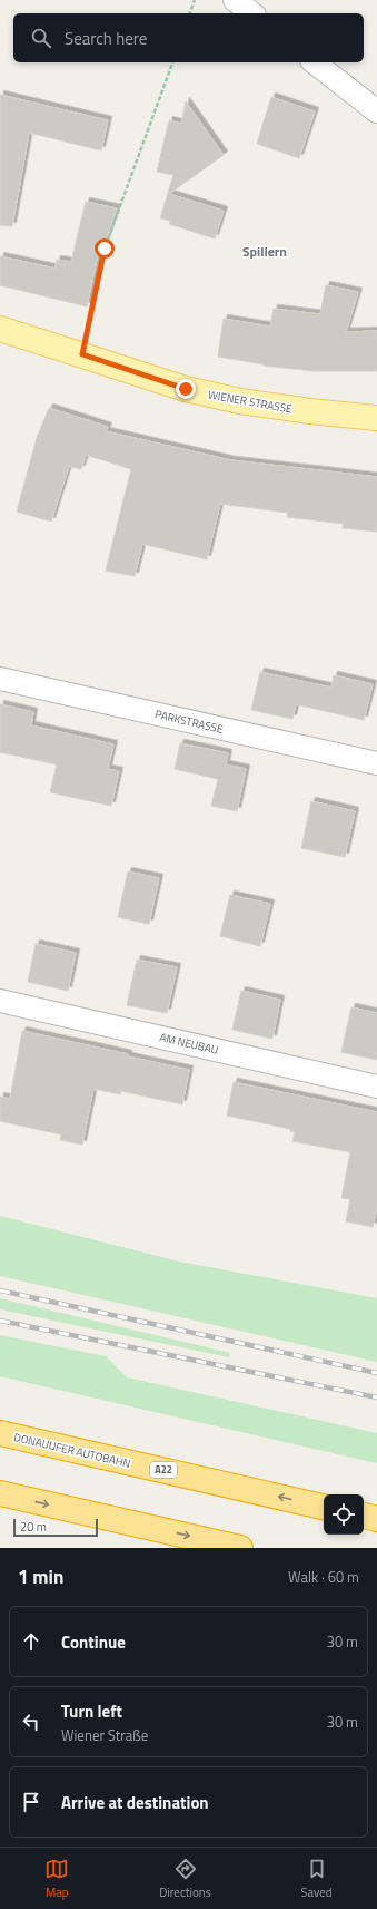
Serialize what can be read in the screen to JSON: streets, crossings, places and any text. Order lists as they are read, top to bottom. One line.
{"streets":{"highway":["DONAUUFER AUTOBAHN","A22"],"main road":["WIENER STRASSE"],"street":["PARKSTRASSE","AM NEUBAU"]},"districts":["Spillern"],"scale_bar":"20 m","page":{"search":"Search here","scale":"20 m","heading":["1 min","Walk · 60 m"],"list":[["Continue","30 m"],["Turn left","Wiener Straße","30 m"],"Arrive at destination"],"nav":["Map","Directions","Saved"]}}
